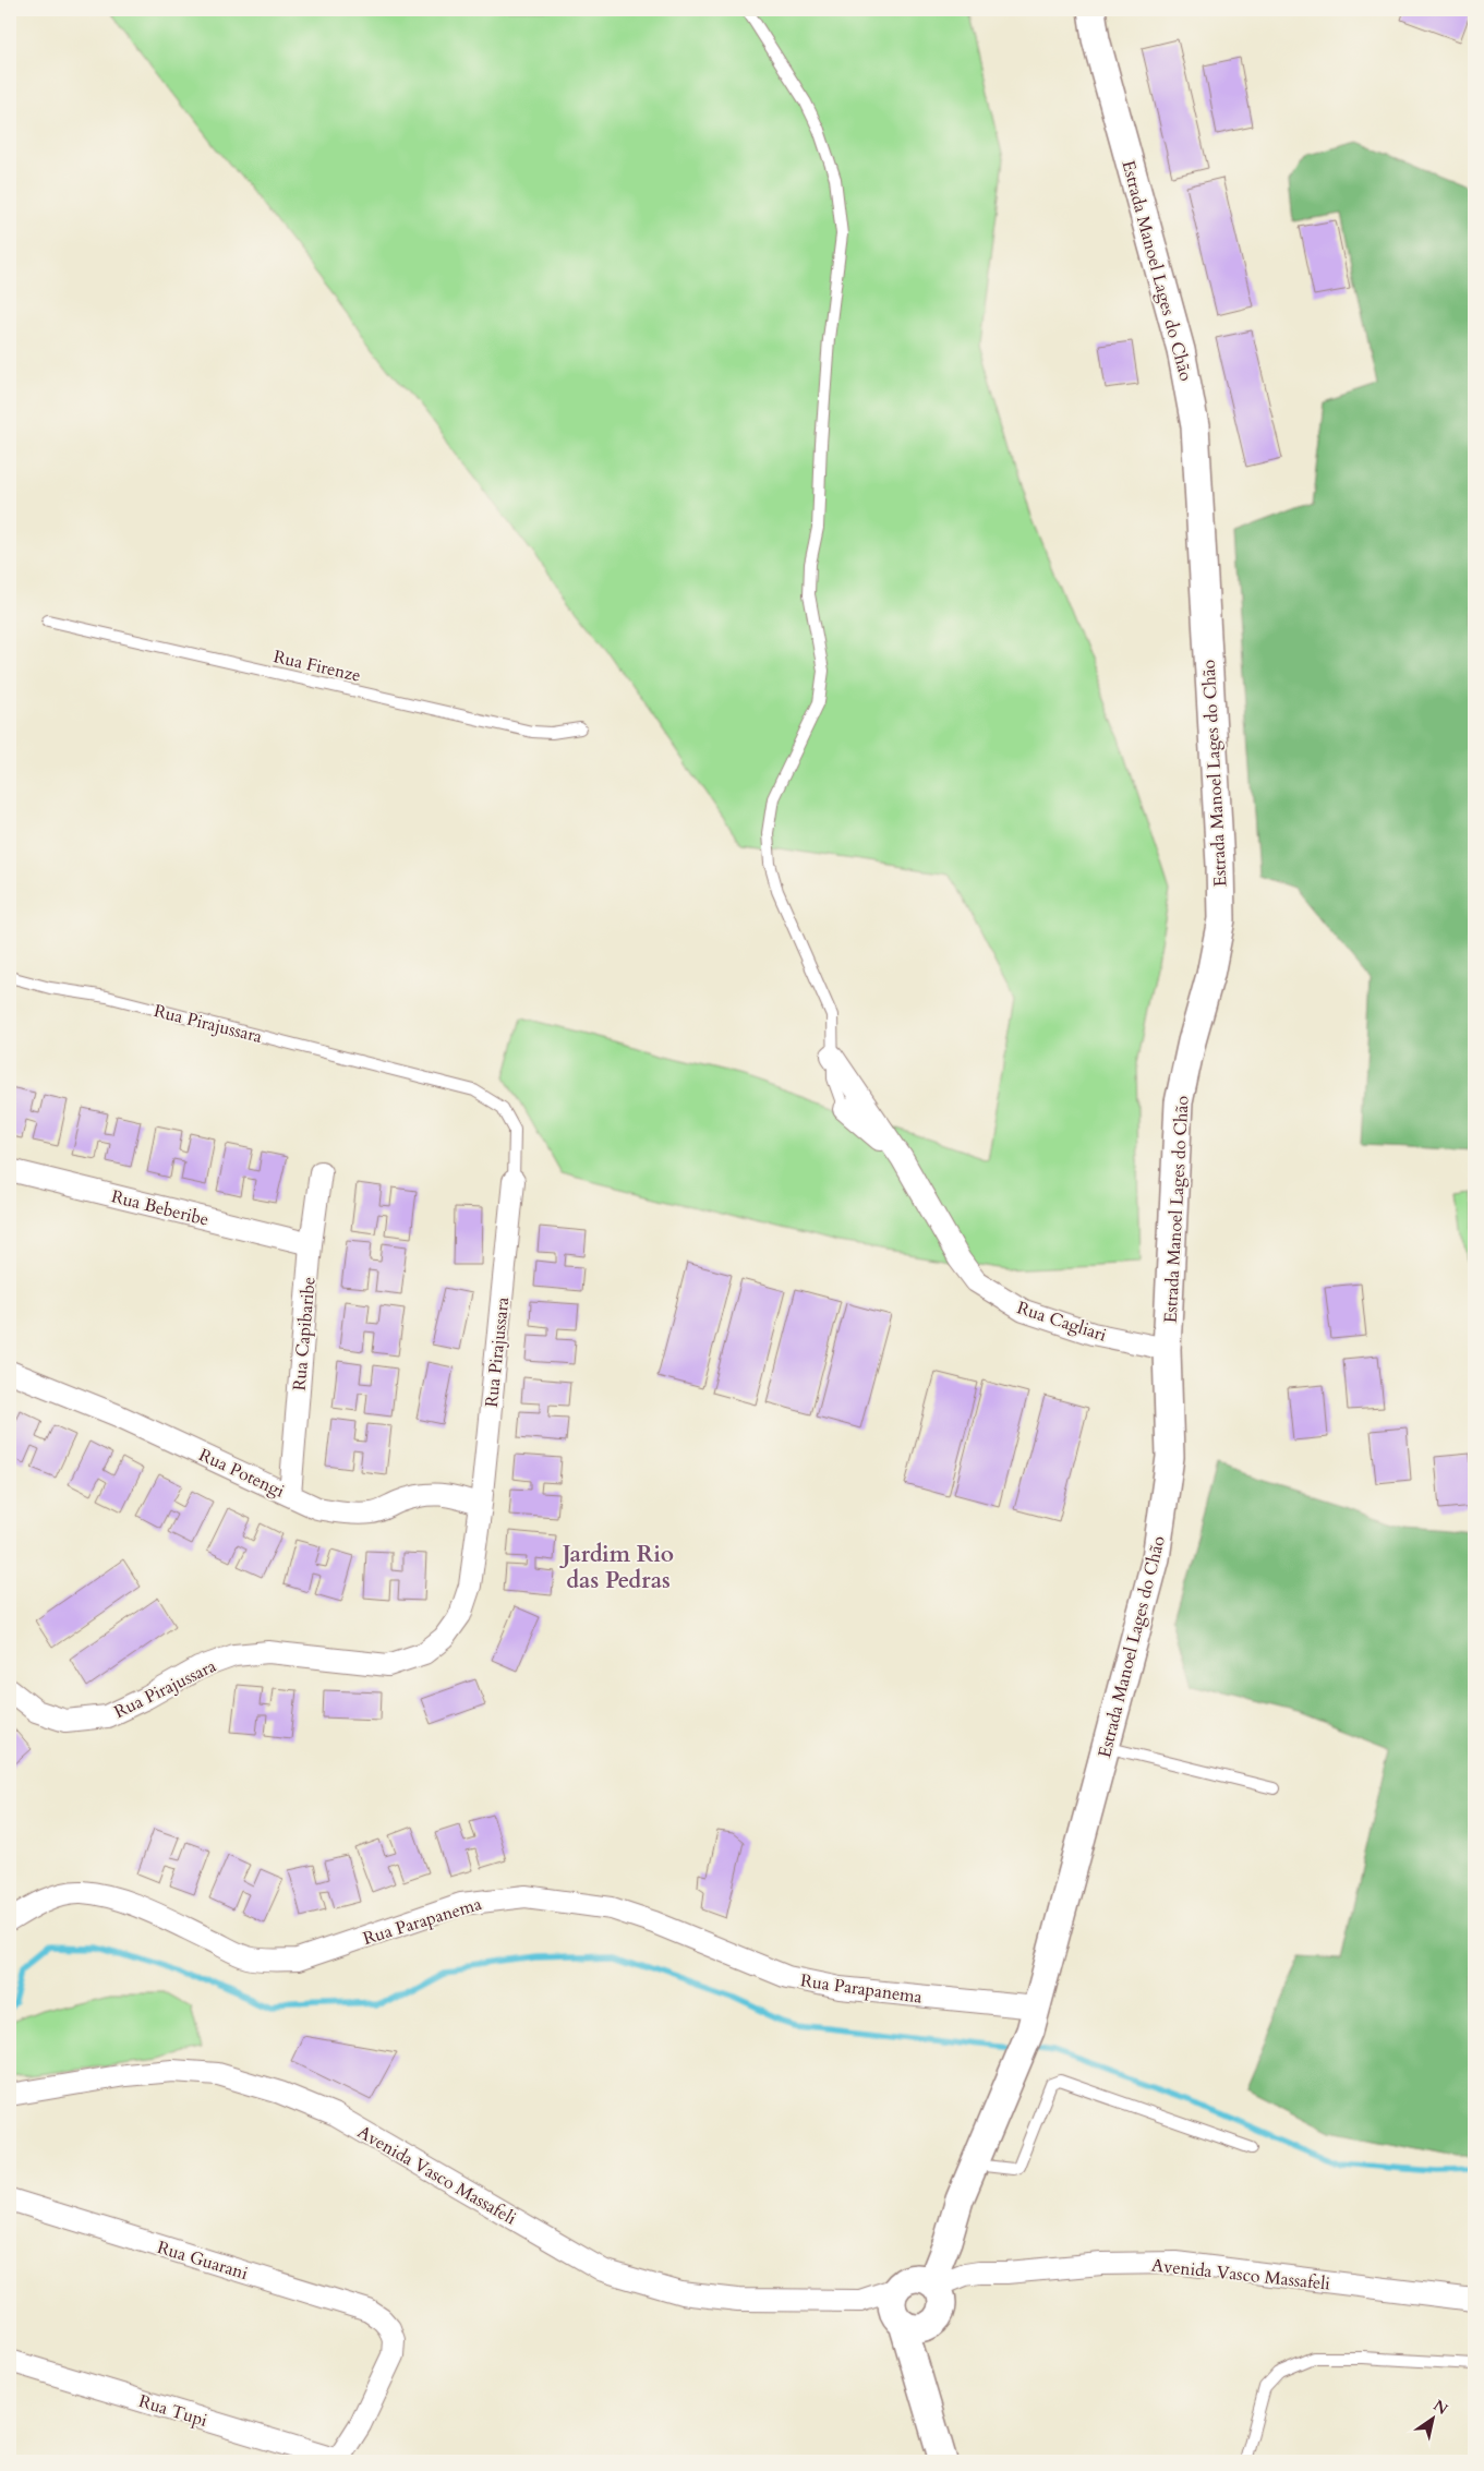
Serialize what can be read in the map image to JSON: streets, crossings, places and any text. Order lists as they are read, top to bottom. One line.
{"streets":{"street":["Estrada Manoel Lages do Chão","Rua Pirajussara","Rua Beberibe","Rua Cagliari","Rua Capibaribe","Rua Potengi","Rua Parapanema","Avenida Vasco Massafeli","Rua Guarani","Rua Tupi"],"lane":["Rua Firenze"]},"crossings":[["Estrada Manoel Lages do Chão","Rua Cagliari"],["Estrada Manoel Lages do Chão","Rua Parapanema"],["Estrada Manoel Lages do Chão","Avenida Vasco Massafeli"],["Rua Pirajussara","Rua Potengi"],["Rua Beberibe","Rua Capibaribe"],["Rua Capibaribe","Rua Potengi"],["Rua Guarani","Rua Tupi"]],"districts":["Jardim Rio das Pedras"],"north":"top right"}
